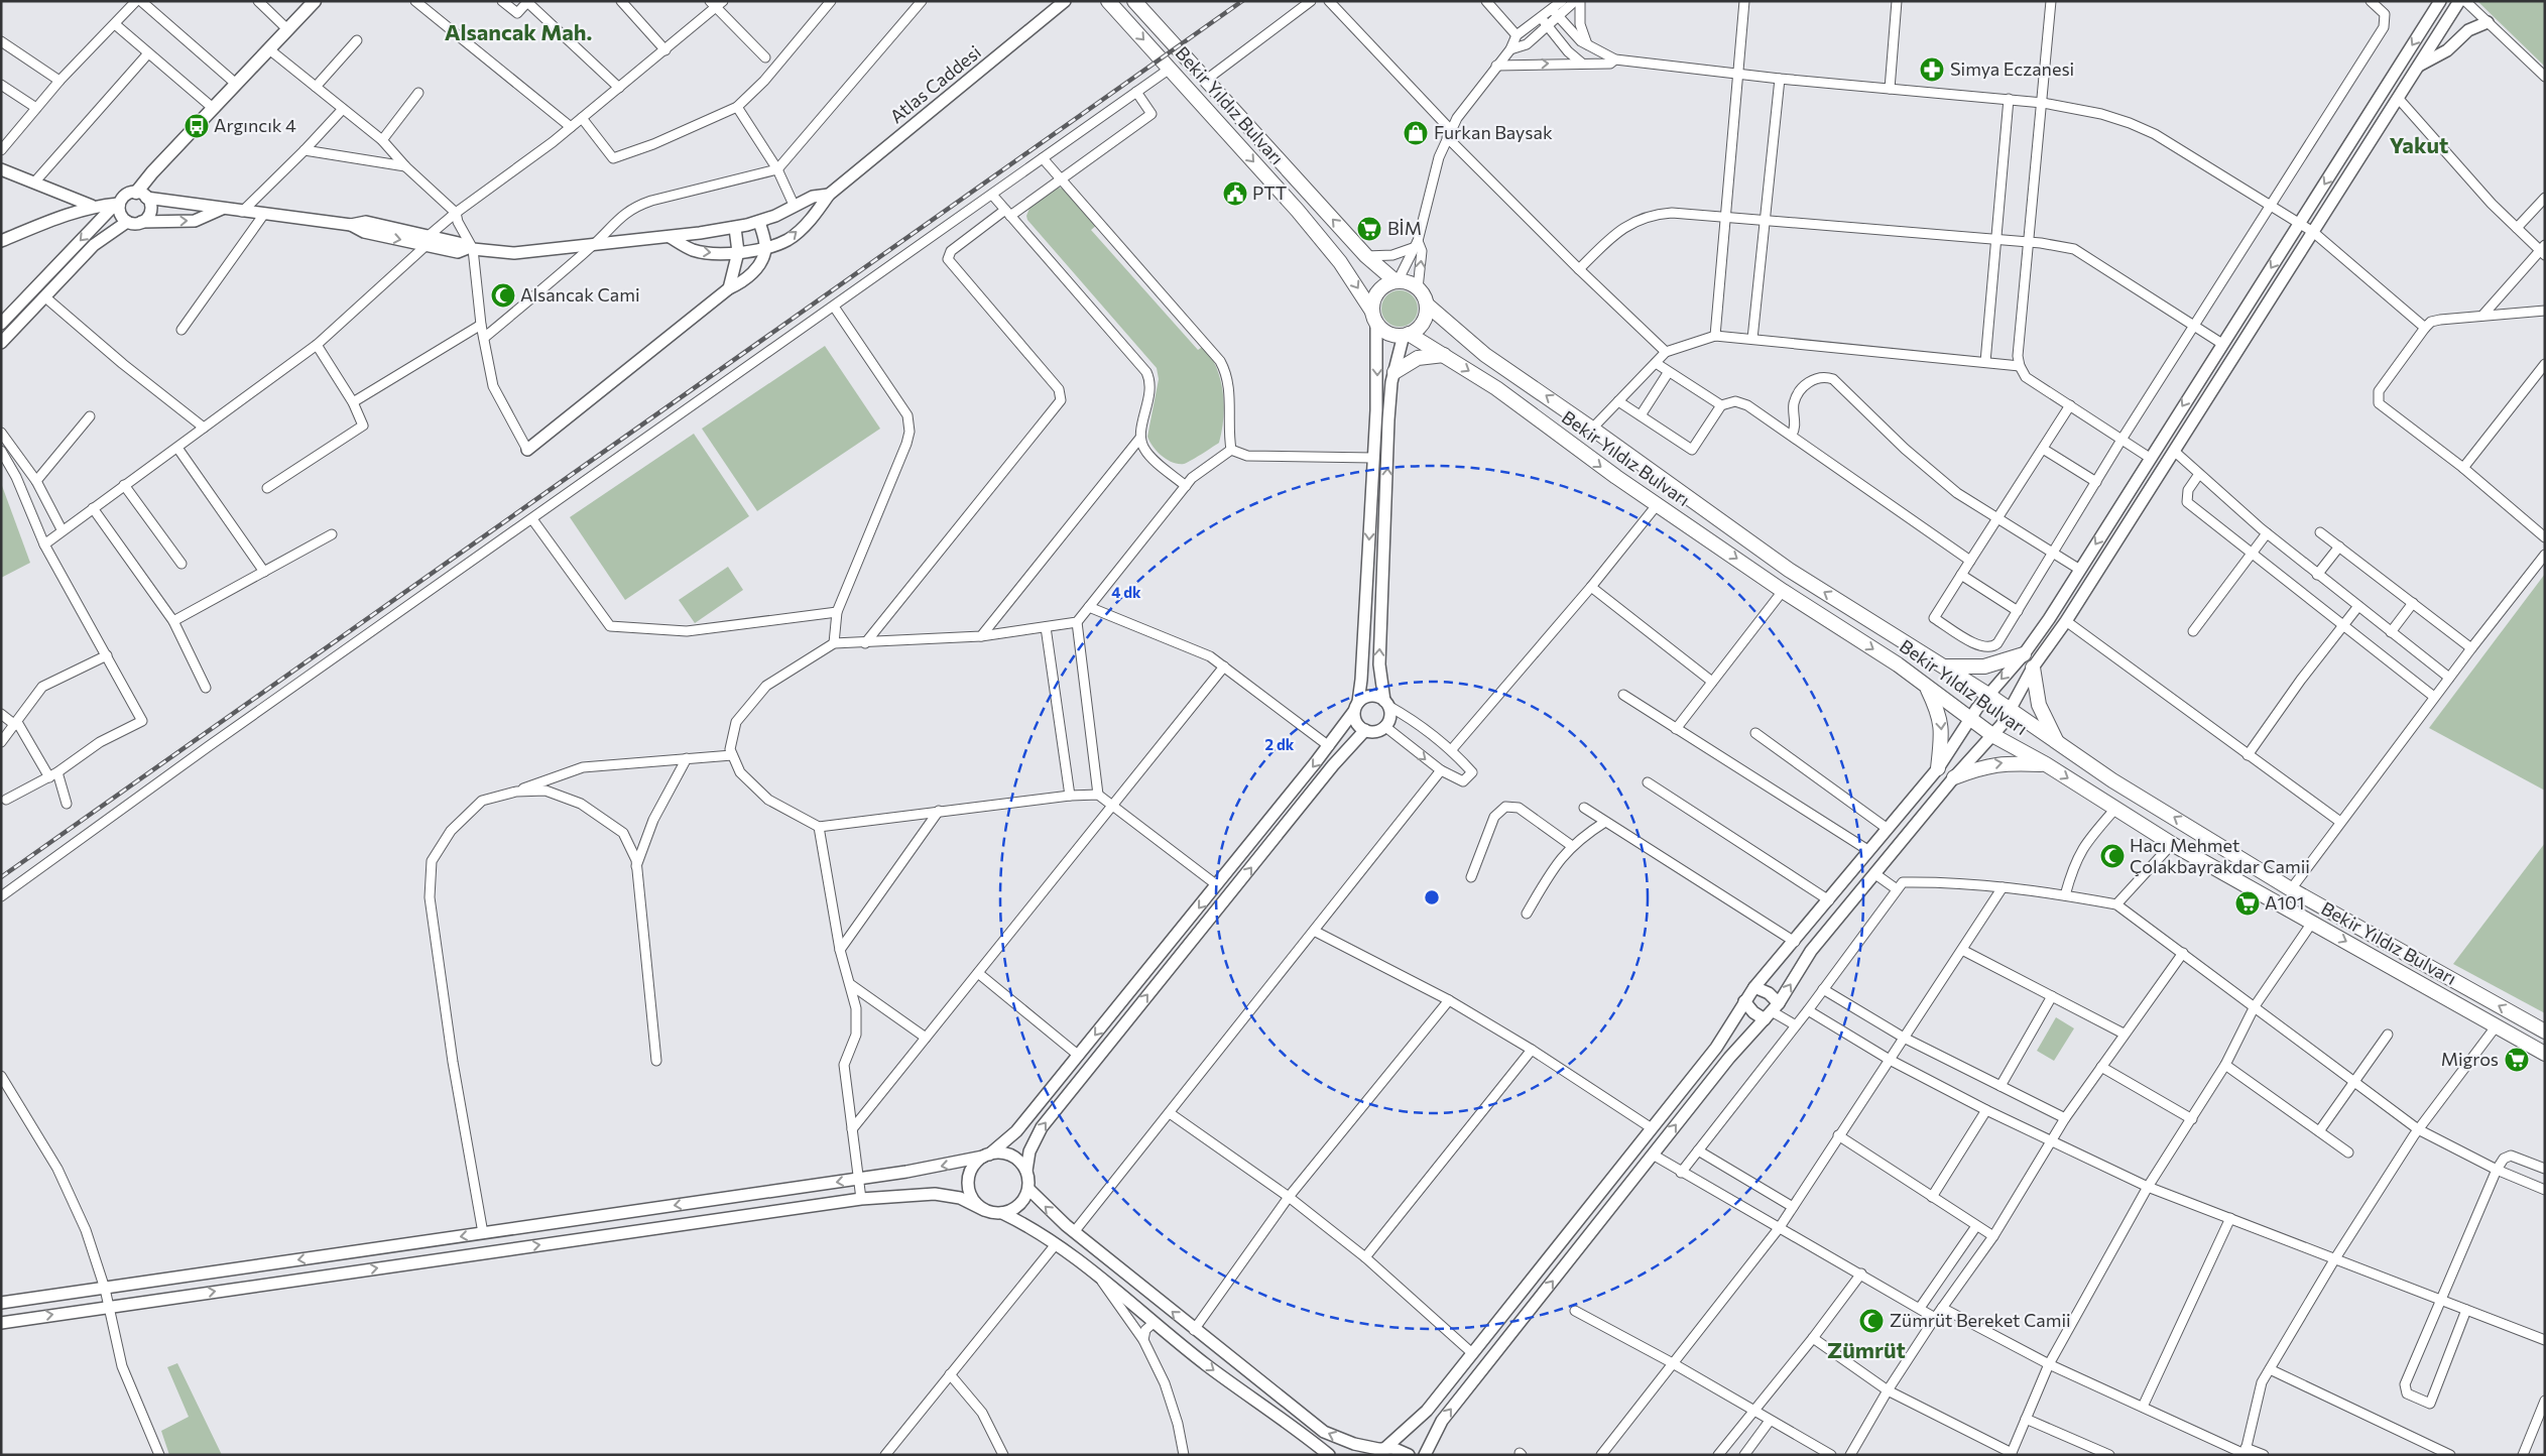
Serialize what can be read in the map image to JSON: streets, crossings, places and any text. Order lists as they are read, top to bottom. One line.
{"streets":{"main road":["Bekir Yıldız Bulvarı"],"street":["Atlas Caddesi"]},"districts":["Alsancak Mah.","Yakut","Zümrüt"],"places":{"pharmacy":["Simya Eczanesi"],"bus stop":["Argıncık 4"],"shop":["Furkan Baysak"],"public building":["PTT"],"supermarket":["BİM","A101","Migros"],"mosque":["Alsancak Cami","Hacı Mehmet Çolakbayrakdar Camii","Zümrüt Bereket Camii"]},"rings":["4 dk","2 dk"]}
